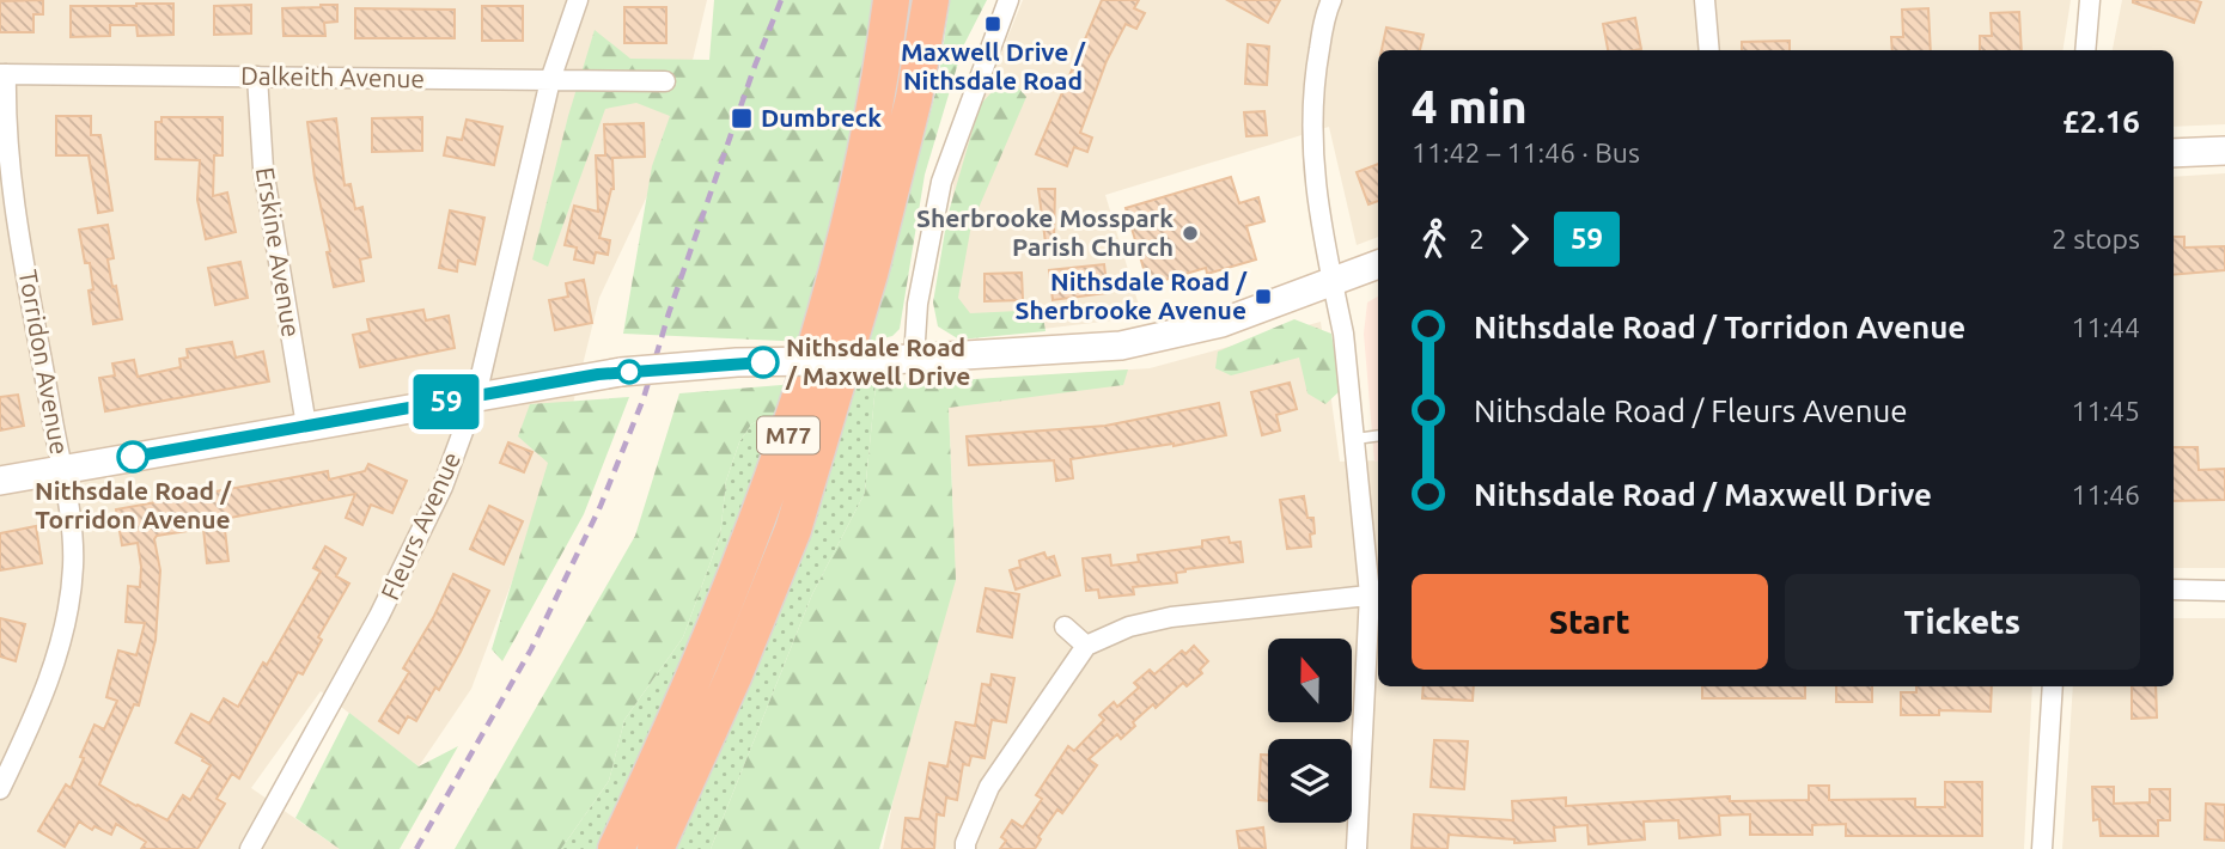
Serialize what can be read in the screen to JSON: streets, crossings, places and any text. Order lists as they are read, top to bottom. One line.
{"streets":{"highway":["M77"],"street":["Dalkeith Avenue","Erskine Avenue","Torridon Avenue","Fleurs Avenue"]},"crossings":[["Dalkeith Avenue","Erskine Avenue"],["Dalkeith Avenue","Torridon Avenue"],["Dalkeith Avenue","Fleurs Avenue"]],"places":{"transit":["Maxwell Drive / Nithsdale Road","Dumbreck","Nithsdale Road / Sherbrooke Avenue"],"other":["Sherbrooke Mosspark Parish Church","Nithsdale Road / Maxwell Drive","Nithsdale Road / Torridon Avenue"]},"lines":["bus line 59"],"north":"top","page":{"on_map":"59","heading":["4 min","11:42 – 11:46 · Bus","£2.16"],"legs":["2","59","2 stops"],"list":[{"name":"Nithsdale Road / Torridon Avenue","value":"11:44"},{"name":"Nithsdale Road / Fleurs Avenue","value":"11:45"},{"name":"Nithsdale Road / Maxwell Drive","value":"11:46"}],"buttons":["Start","Tickets"]}}
